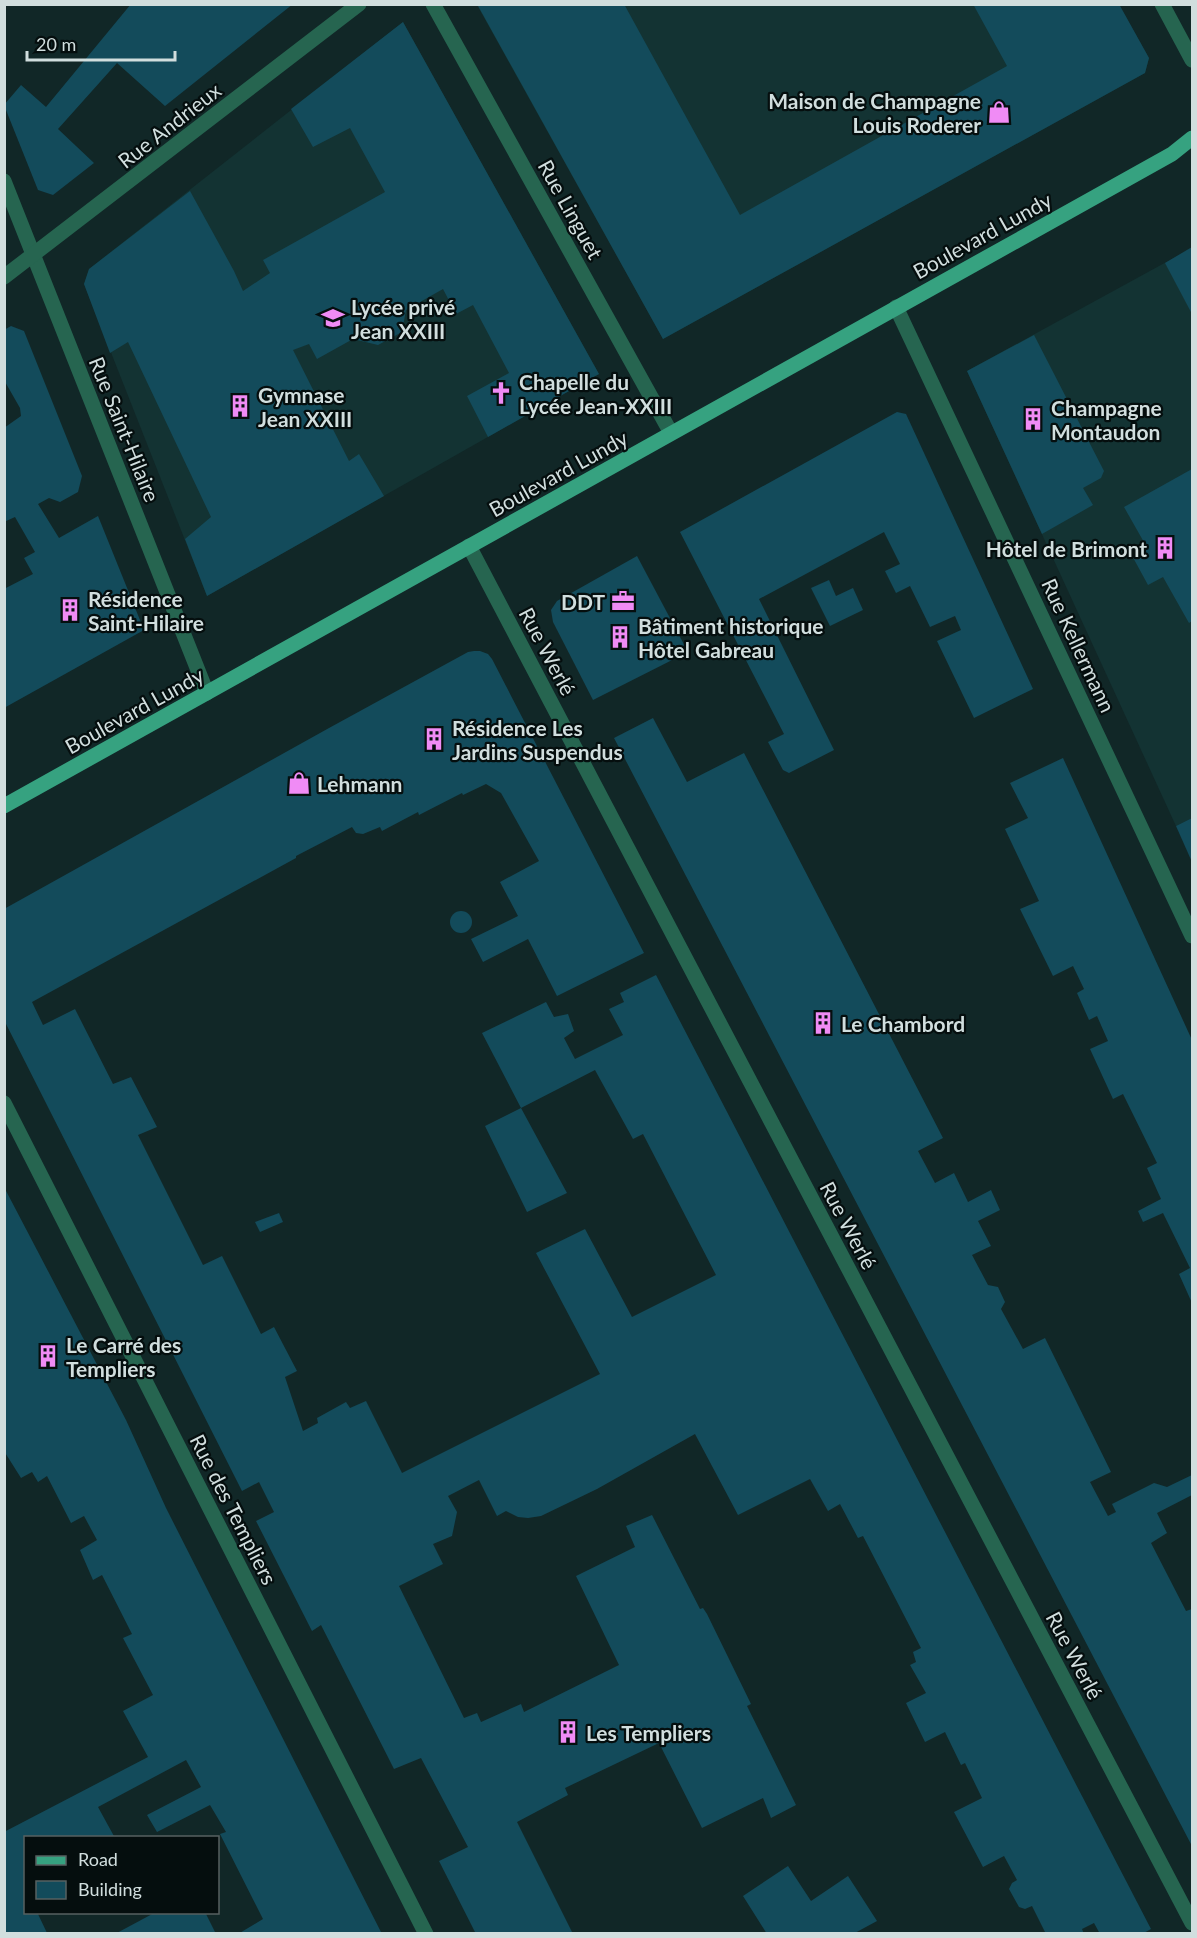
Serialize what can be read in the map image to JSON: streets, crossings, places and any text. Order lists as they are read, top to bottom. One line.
{"streets":{"main road":["Boulevard Lundy"],"street":["Rue Andrieux","Rue Linguet","Rue Saint-Hilaire","Rue Kellermann","Rue Werlé","Rue des Templiers"]},"crossings":[["Rue Andrieux","Rue Saint-Hilaire"],["Rue Linguet","Boulevard Lundy"],["Boulevard Lundy","Rue Saint-Hilaire"],["Boulevard Lundy","Rue Kellermann"],["Boulevard Lundy","Rue Werlé"]],"places":{"shop":["Maison de Champagne Louis Roderer","Lehmann"],"school or university":["Lycée privé Jean XXIII"],"church":["Chapelle du Lycée Jean-XXIII"],"building":["Gymnase Jean XXIII","Champagne Montaudon","Hôtel de Brimont","Résidence Saint-Hilaire","Bâtiment historique Hôtel Gabreau","Résidence Les Jardins Suspendus","Le Chambord","Le Carré des Templiers","Les Templiers"],"office":["DDT"]},"legend":["Road","Building"],"scale_bar":"20 m"}
